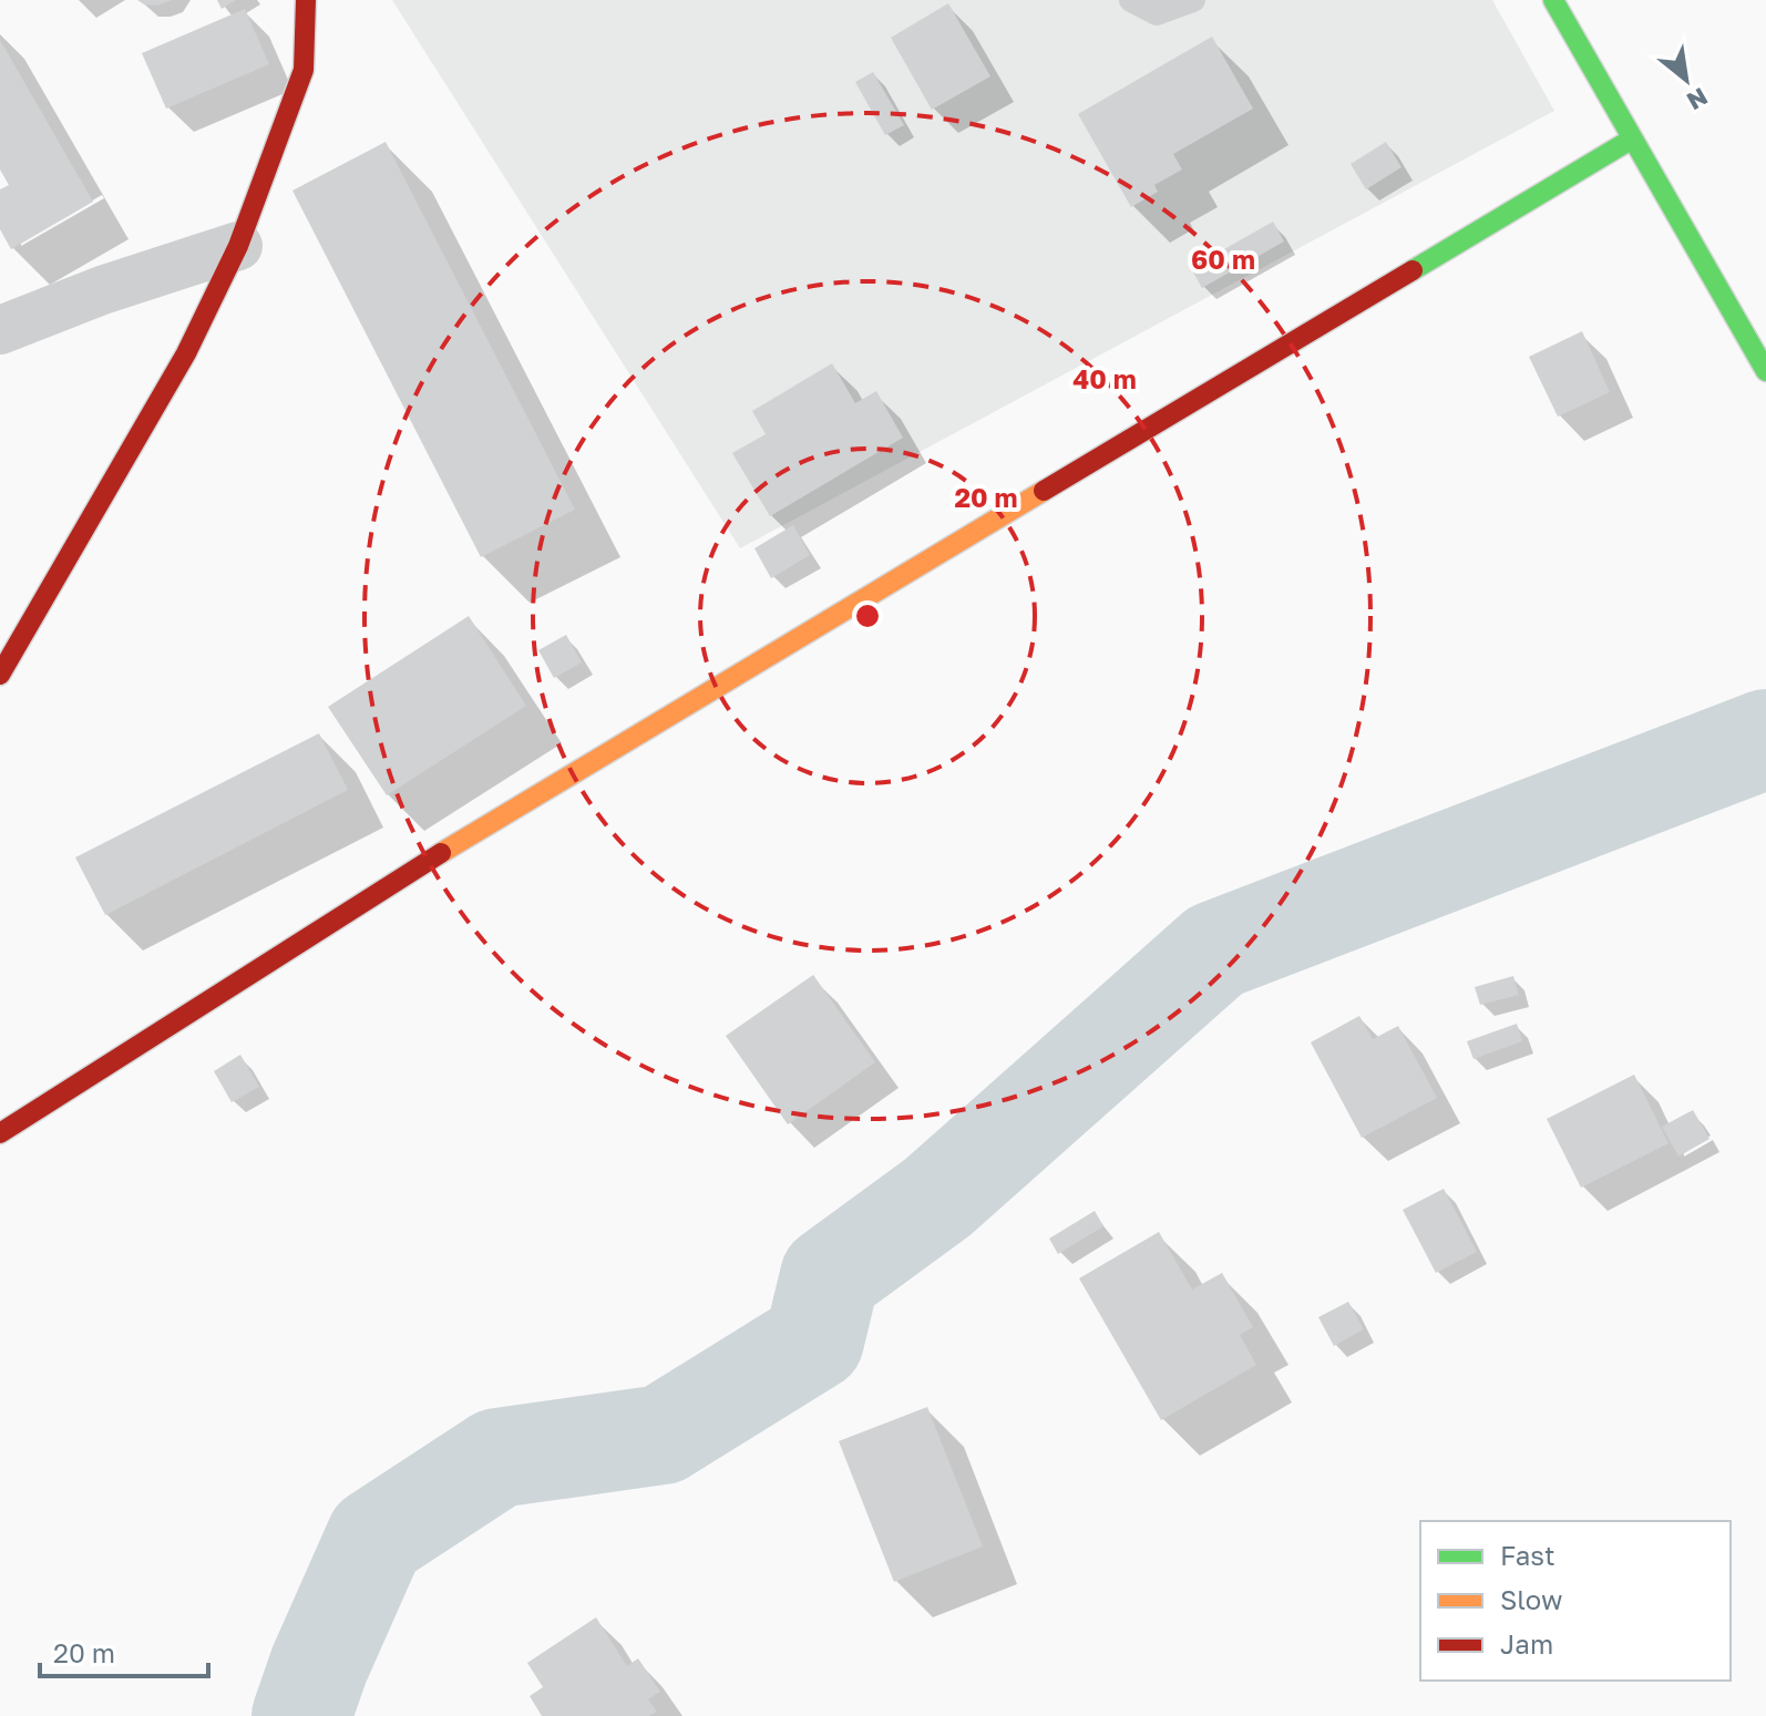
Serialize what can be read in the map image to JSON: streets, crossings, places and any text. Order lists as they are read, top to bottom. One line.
{"legend":["Fast","Slow","Jam"],"scale_bar":"20 m","north":"bottom right","rings":["60 m","40 m","20 m"]}
